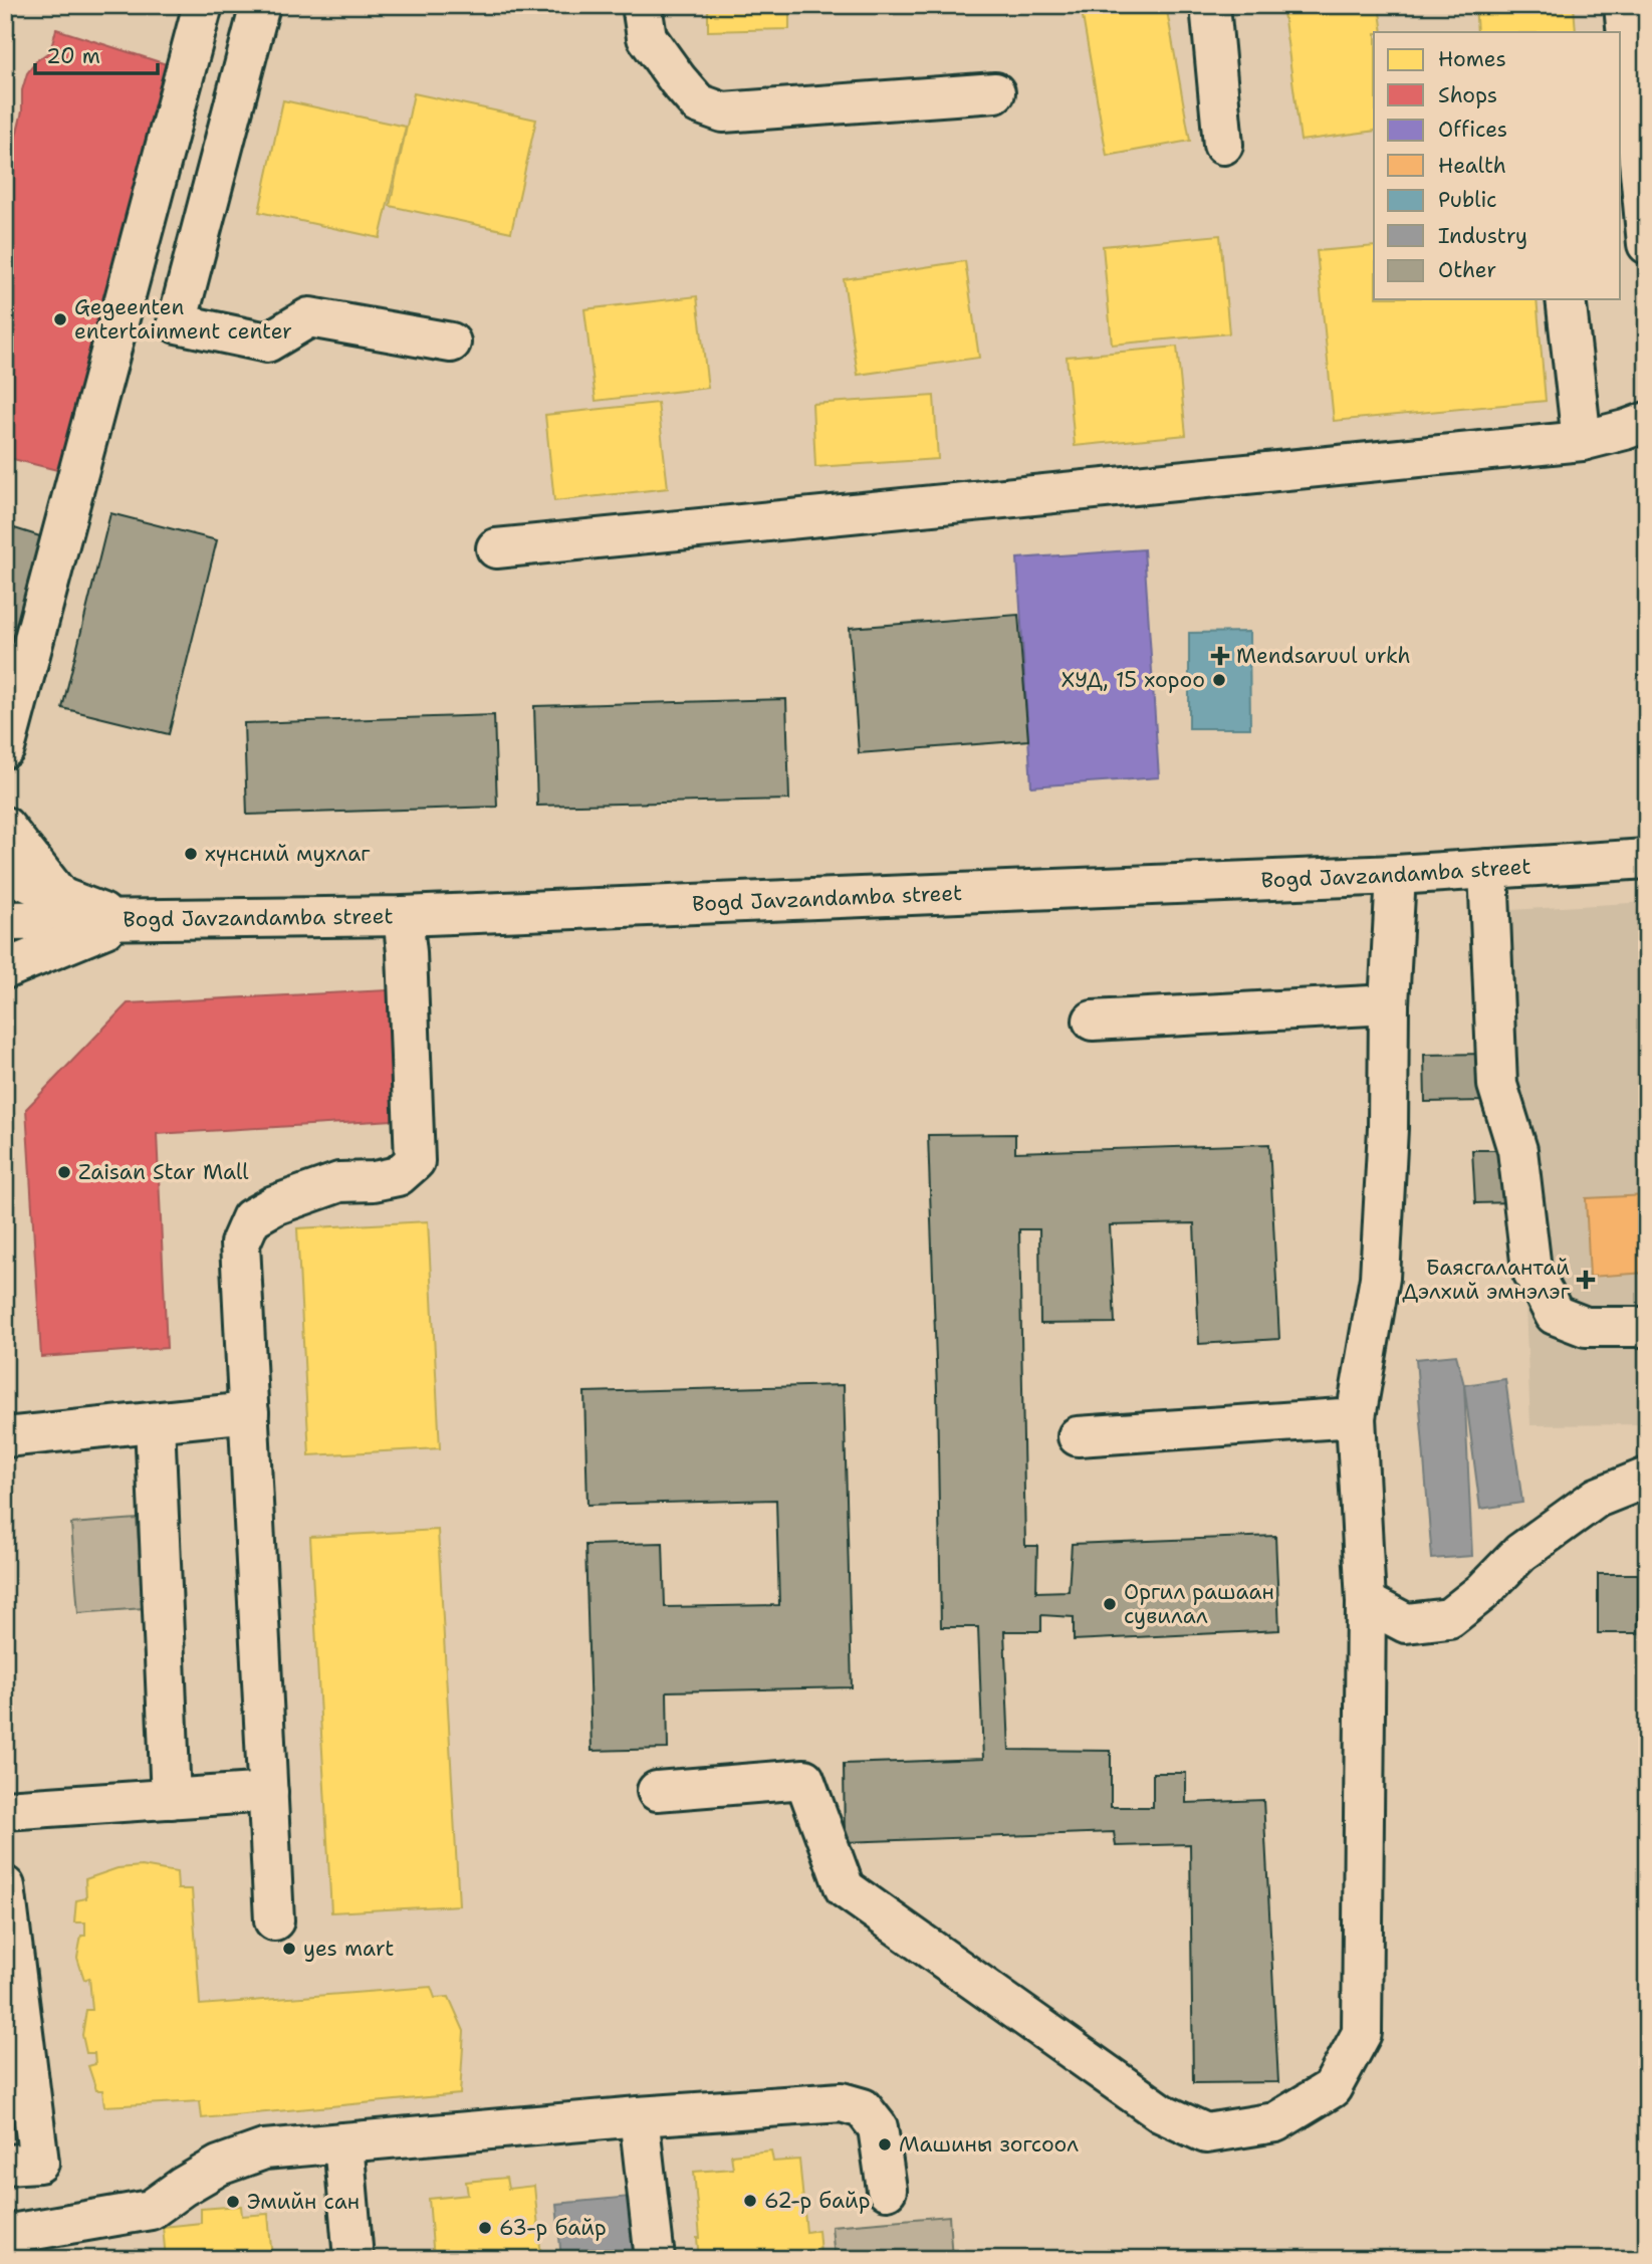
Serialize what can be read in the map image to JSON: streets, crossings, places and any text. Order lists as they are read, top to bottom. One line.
{"streets":{"street":["Bogd Javzandamba street"]},"places":{"other":["Gegeenten entertainment center","ХУД, 15 хороо","хүнсний мухлаг","Zaisan Star Mall","Оргил рашаан сувилал","yes mart","Машины зогсоол","62-р байр","Эмийн сан","63-р байр"],"health":["Mendsaruul urkh","Баясгалантай Дэлхий эмнэлэг"]},"legend":["Homes","Shops","Offices","Health","Public","Industry","Other"],"scale_bar":"20 m"}
